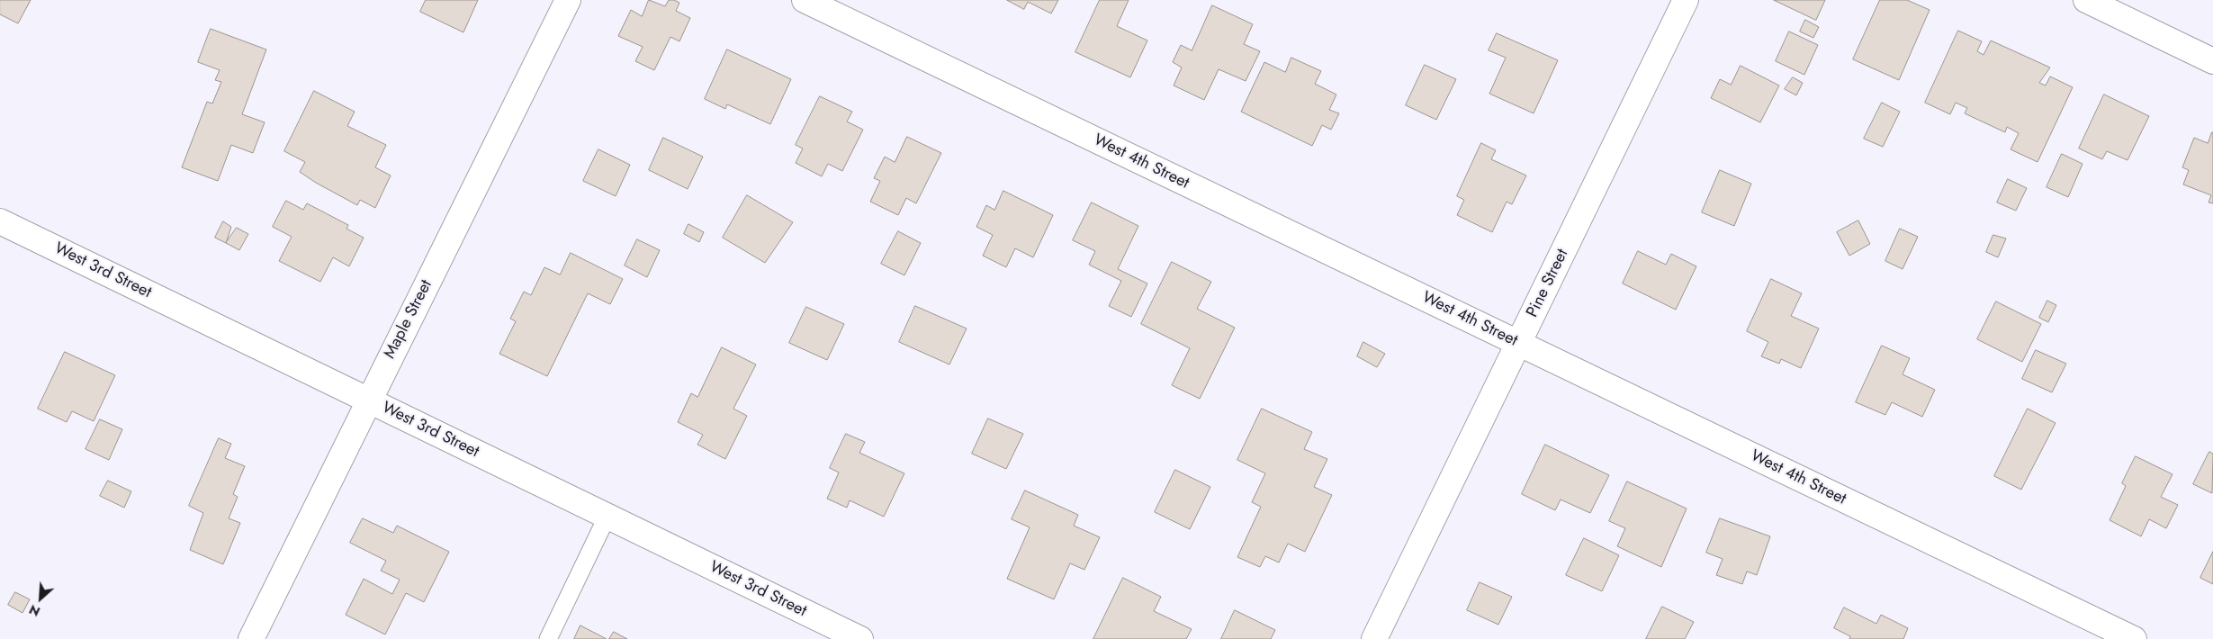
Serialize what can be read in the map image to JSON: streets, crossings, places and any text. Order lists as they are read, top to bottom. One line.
{"streets":{"street":["West 4th Street","West 3rd Street","Pine Street","Maple Street"]},"crossings":[["West 4th Street","Pine Street"],["West 3rd Street","Maple Street"]],"north":"bottom left"}
